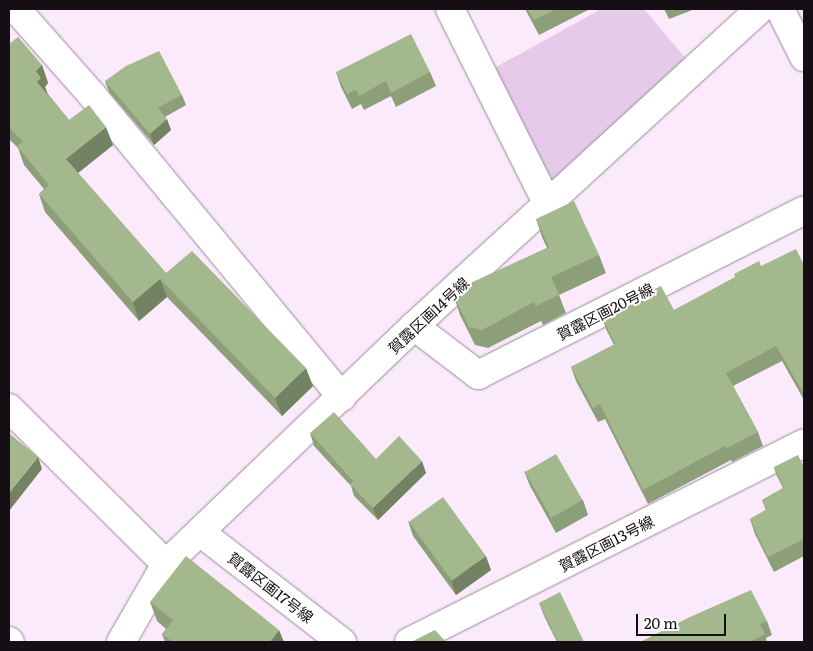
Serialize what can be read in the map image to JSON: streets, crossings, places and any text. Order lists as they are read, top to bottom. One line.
{"streets":{"street":["賀露区画20号線","賀露区画14号線","賀露区画13号線","賀露区画17号線"]},"crossings":[["賀露区画20号線","賀露区画14号線"],["賀露区画14号線","賀露区画17号線"]],"scale_bar":"20 m"}
